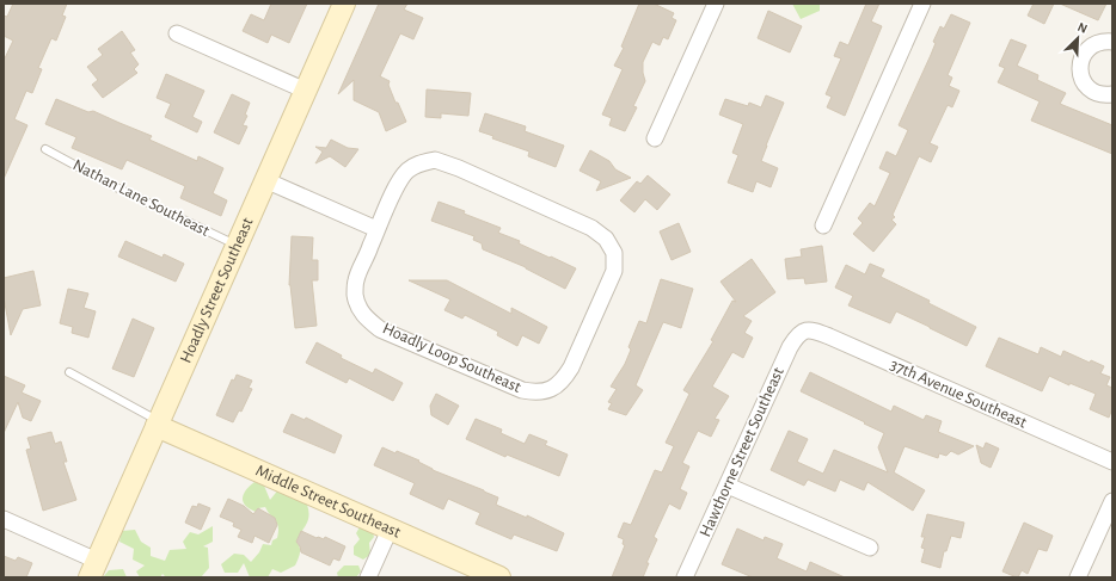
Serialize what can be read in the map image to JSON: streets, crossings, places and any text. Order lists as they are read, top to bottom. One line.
{"streets":{"street":["Hoadly Street Southeast","Hoadly Loop Southeast","37th Avenue Southeast","Hawthorne Street Southeast","Middle Street Southeast"],"lane":["Nathan Lane Southeast"]},"crossings":[["Nathan Lane Southeast","Hoadly Street Southeast"],["Hoadly Street Southeast","Middle Street Southeast"],["37th Avenue Southeast","Hawthorne Street Southeast"]],"north":"top right"}
